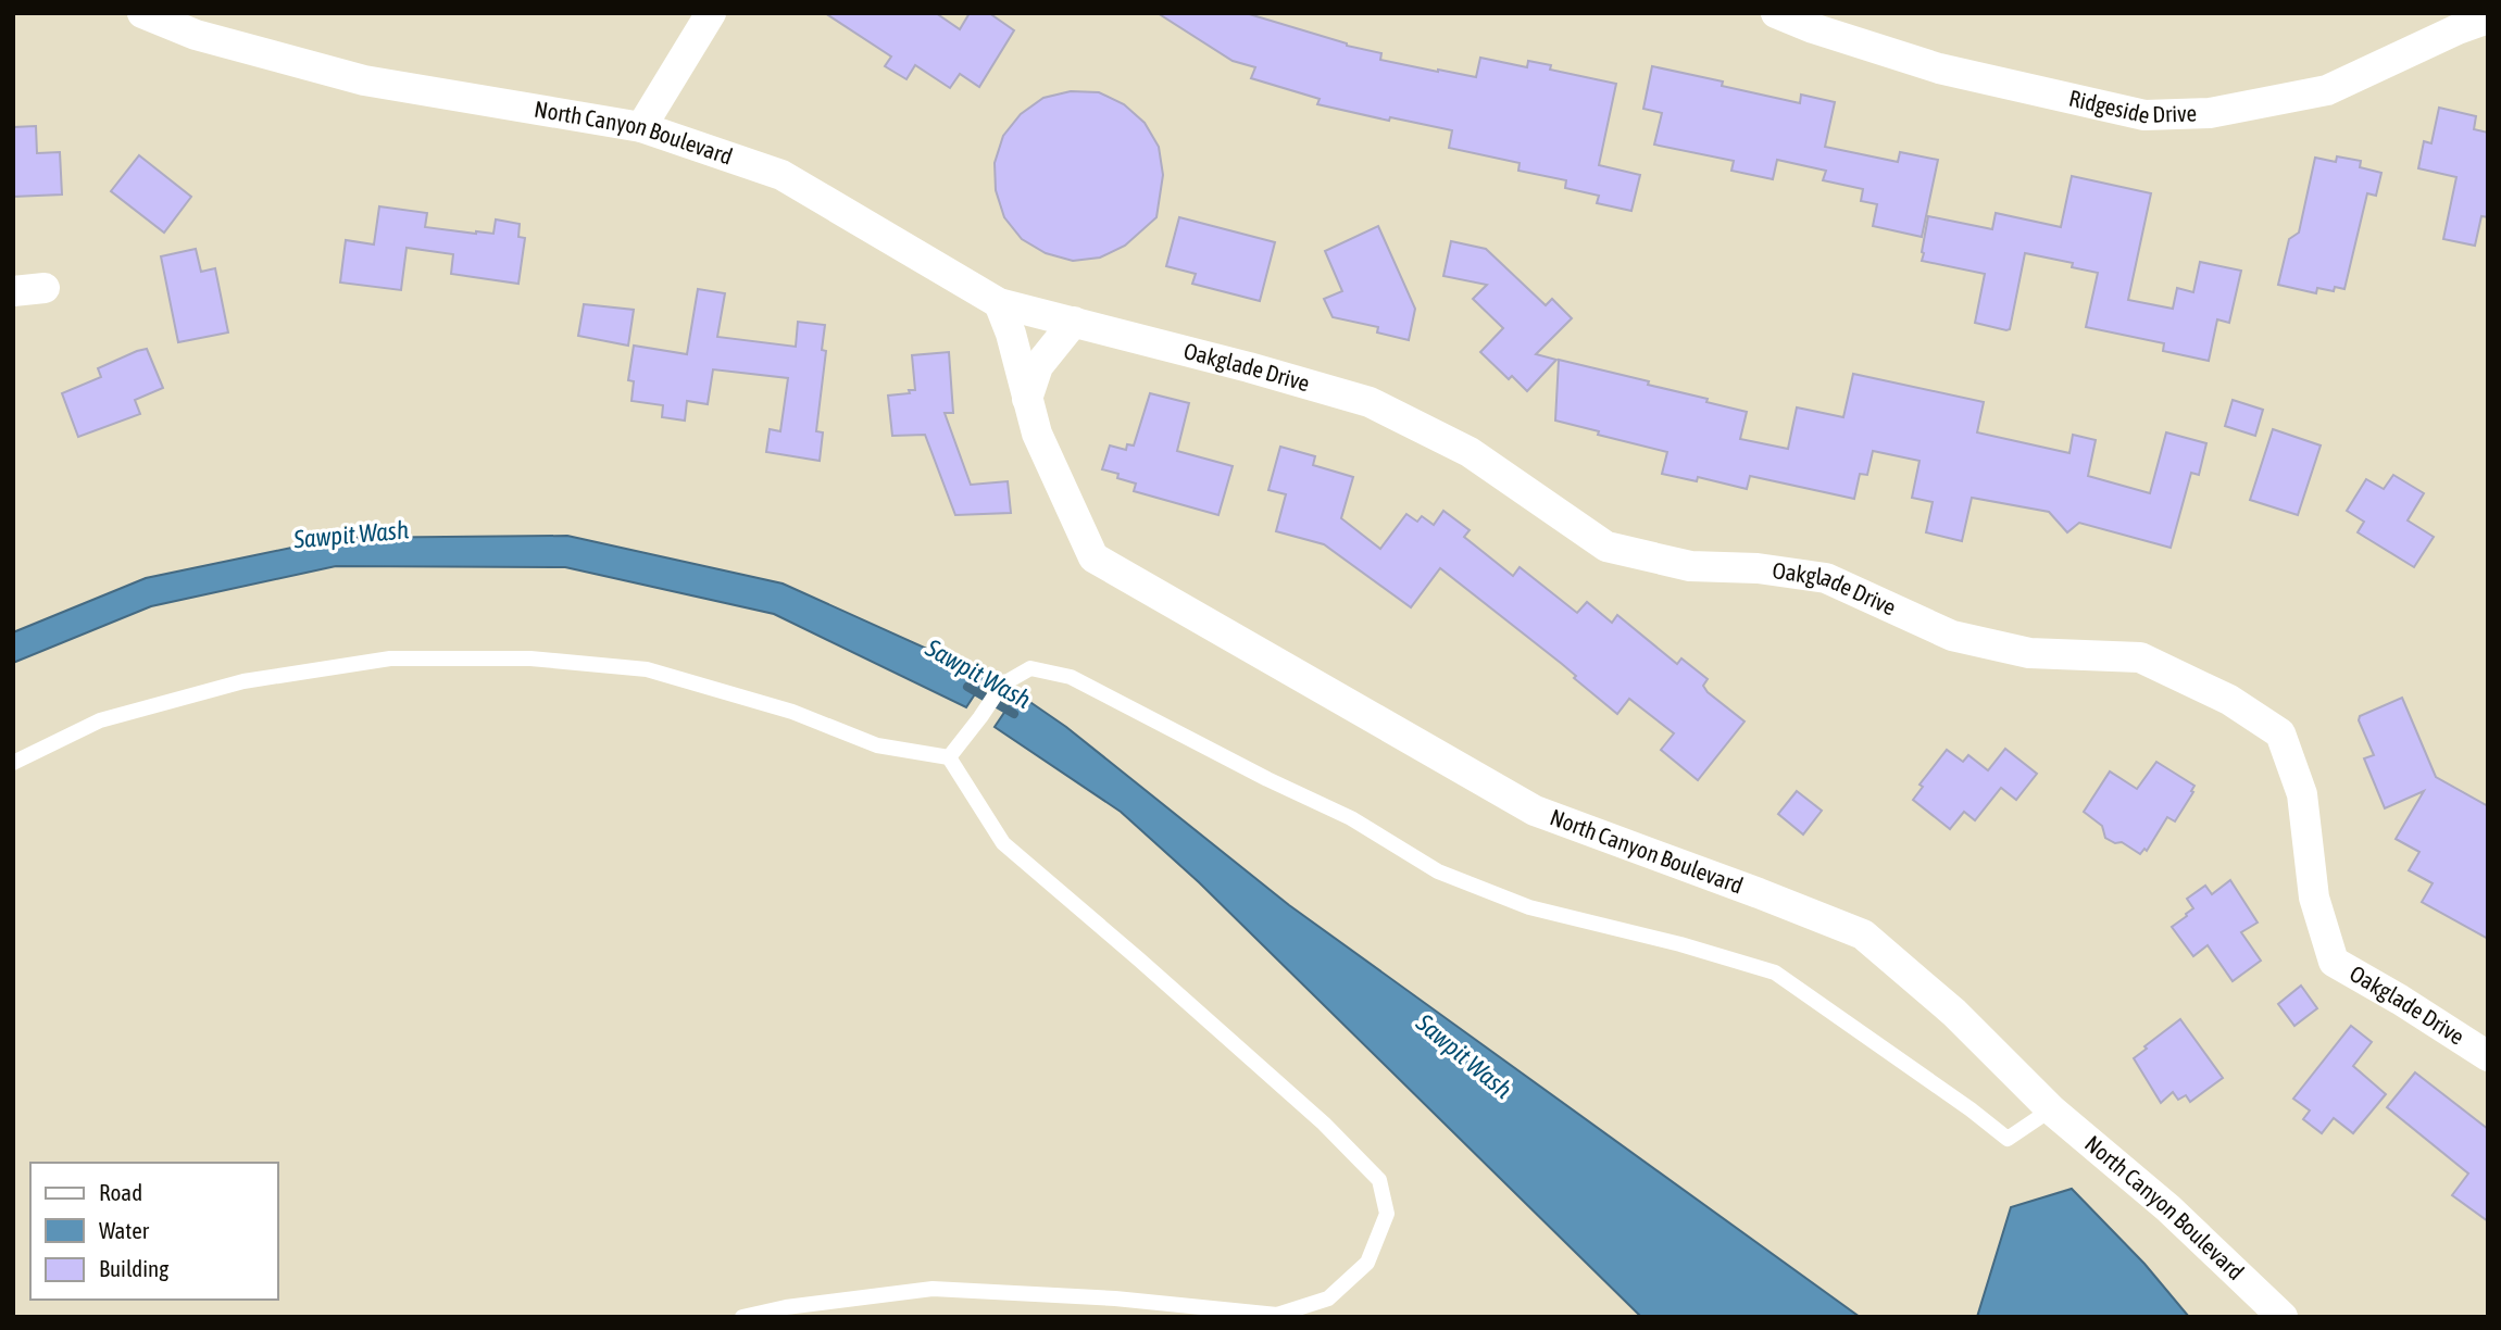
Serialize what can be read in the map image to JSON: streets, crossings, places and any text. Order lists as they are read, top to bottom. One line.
{"streets":{"street":["Ridgeside Drive","North Canyon Boulevard","Oakglade Drive"]},"crossings":[["North Canyon Boulevard","Oakglade Drive"]],"water":["Sawpit Wash"],"legend":["Road","Water","Building"]}
